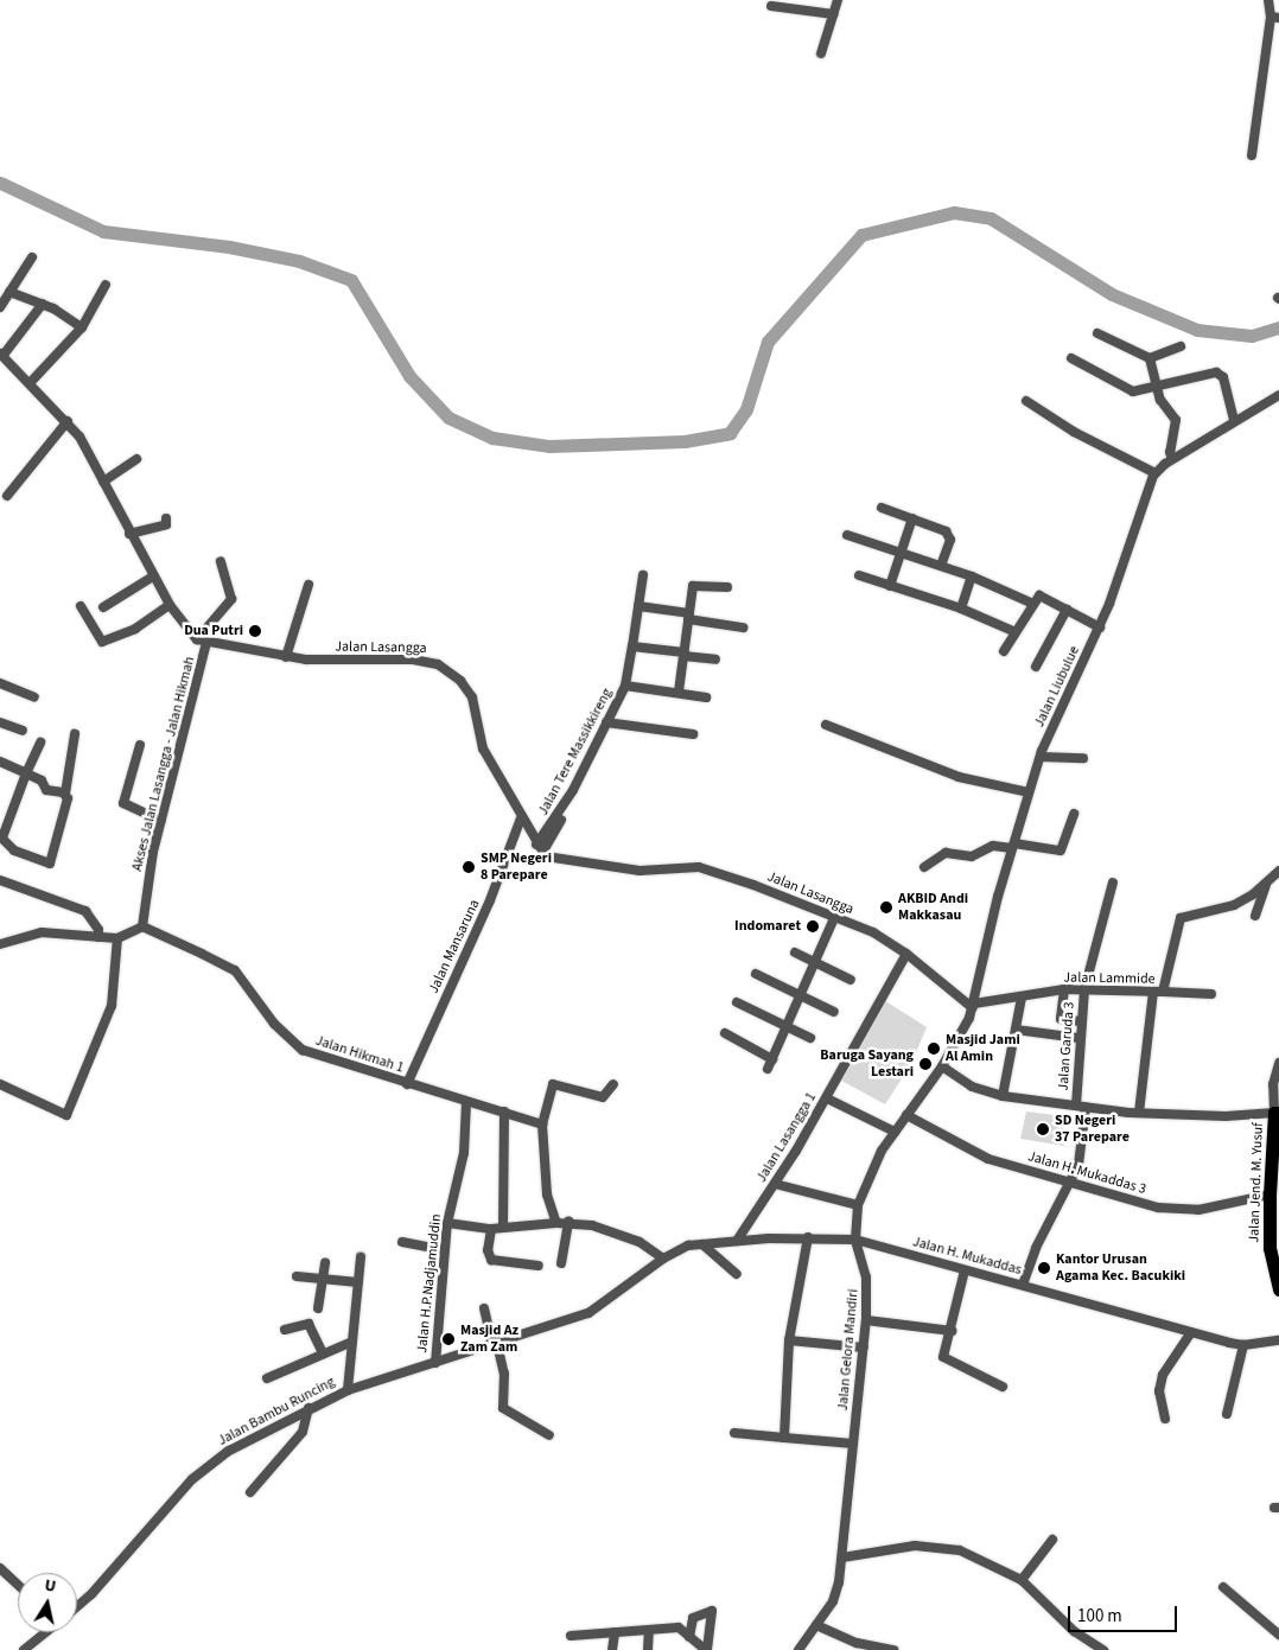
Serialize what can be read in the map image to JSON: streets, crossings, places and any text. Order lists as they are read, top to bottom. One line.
{"streets":{"highway":["Jalan Jend. M. Yusuf"],"street":["Jalan Lasangga","Jalan Liubulue","Jalan Tere Massikkireng","Akses Jalan Lasangga - Jalan Hikmah","Jalan Mansaruna","Jalan Lammide","Jalan Garuda 3","Jalan Hikmah 1","Jalan Lasangga 1","Jalan H. Mukaddas 3","Jalan H. Mukaddas","Jalan H.P.Nadjamuddin","Jalan Gelora Mandiri","Jalan Bambu Runcing"]},"crossings":[["Jalan Lasangga","Jalan Liubulue"],["Jalan Lasangga","Jalan Tere Massikkireng"],["Jalan Lasangga","Akses Jalan Lasangga - Jalan Hikmah"],["Jalan Lasangga","Jalan Mansaruna"],["Jalan Lasangga","Jalan Lammide"],["Jalan Lasangga","Jalan Lasangga 1"],["Jalan Liubulue","Jalan Lammide"],["Jalan Liubulue","Jalan Gelora Mandiri"],["Akses Jalan Lasangga - Jalan Hikmah","Jalan Hikmah 1"],["Jalan Mansaruna","Jalan Hikmah 1"],["Jalan Lammide","Jalan Garuda 3"],["Jalan Garuda 3","Jalan H. Mukaddas 3"],["Jalan Garuda 3","Jalan H. Mukaddas"],["Jalan Hikmah 1","Jalan H.P.Nadjamuddin"],["Jalan Lasangga 1","Jalan Bambu Runcing"],["Jalan H. Mukaddas 3","Jalan Jend. M. Yusuf"],["Jalan H. Mukaddas 3","Jalan Gelora Mandiri"],["Jalan H. Mukaddas","Jalan Gelora Mandiri"],["Jalan H. Mukaddas","Jalan Bambu Runcing"],["Jalan H.P.Nadjamuddin","Jalan Bambu Runcing"],["Jalan Gelora Mandiri","Jalan Bambu Runcing"]],"places":["Dua Putri","SMP Negeri 8 Parepare","AKBID Andi Makkasau","Indomaret","Masjid Jami Al Amin","Baruga Sayang Lestari","SD Negeri 37 Parepare","Kantor Urusan Agama Kec. Bacukiki","Masjid Az Zam Zam"],"scale_bar":"100 m","north":"top"}
